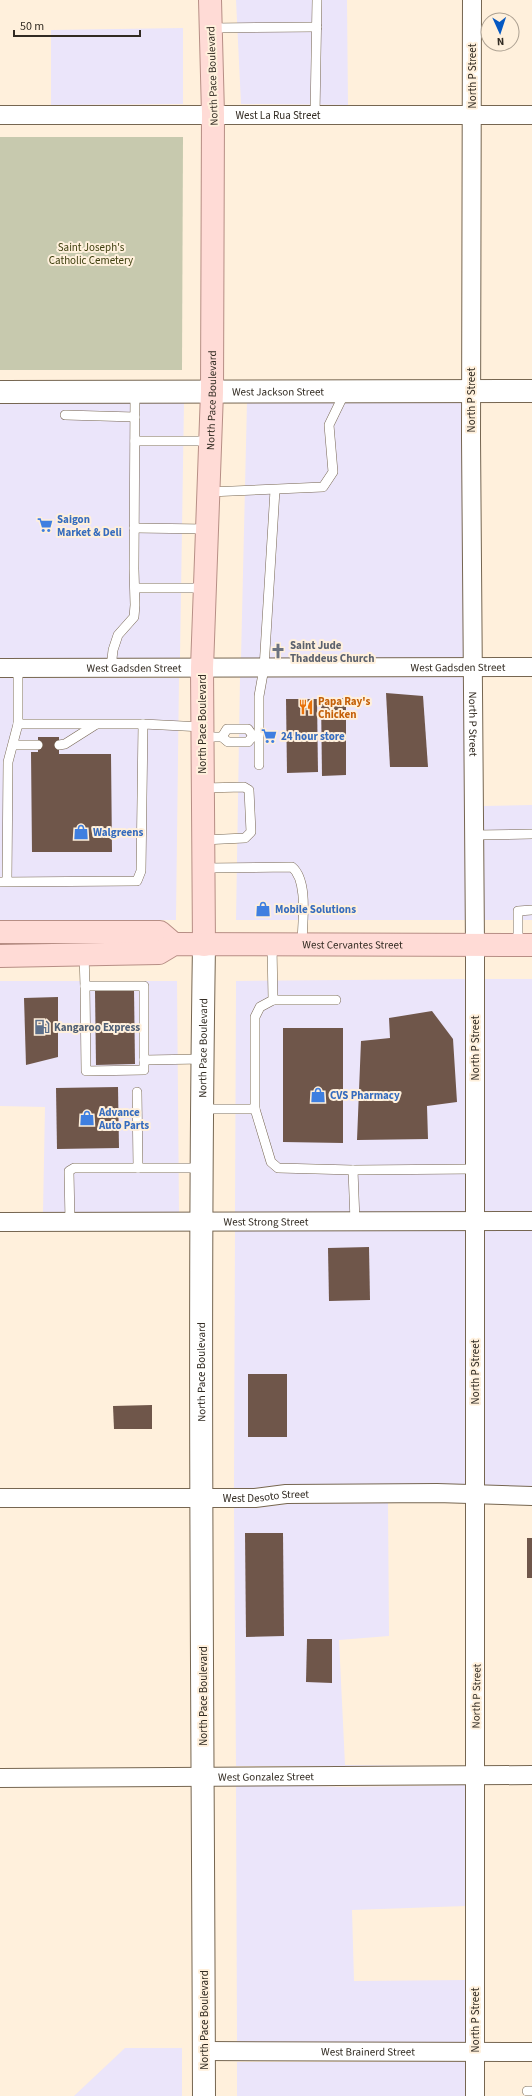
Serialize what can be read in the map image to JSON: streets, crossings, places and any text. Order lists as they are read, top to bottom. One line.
{"streets":{"main road":["North Pace Boulevard","West Jackson Street","West Cervantes Street"],"street":["North P Street","West La Rua Street","West Gadsden Street","West Strong Street","West Desoto Street","West Gonzalez Street","West Brainerd Street"]},"crossings":[["North Pace Boulevard","West La Rua Street"],["North Pace Boulevard","West Jackson Street"],["North Pace Boulevard","West Gadsden Street"],["North Pace Boulevard","West Cervantes Street"],["North Pace Boulevard","West Strong Street"],["North Pace Boulevard","West Desoto Street"],["North Pace Boulevard","West Gonzalez Street"],["North Pace Boulevard","West Brainerd Street"],["North P Street","West La Rua Street"],["North P Street","West Jackson Street"],["North P Street","West Gadsden Street"],["North P Street","West Cervantes Street"],["North P Street","West Strong Street"],["North P Street","West Desoto Street"],["North P Street","West Gonzalez Street"],["North P Street","West Brainerd Street"]],"parks":["Saint Joseph's Catholic Cemetery"],"places":{"supermarket":["Saigon Market & Deli","24 hour store"],"church":["Saint Jude Thaddeus Church"],"restaurant":["Papa Ray's Chicken"],"shop":["Walgreens","Mobile Solutions","CVS Pharmacy","Advance Auto Parts"],"fuel station":["Kangaroo Express"]},"scale_bar":"50 m","north":"bottom"}
